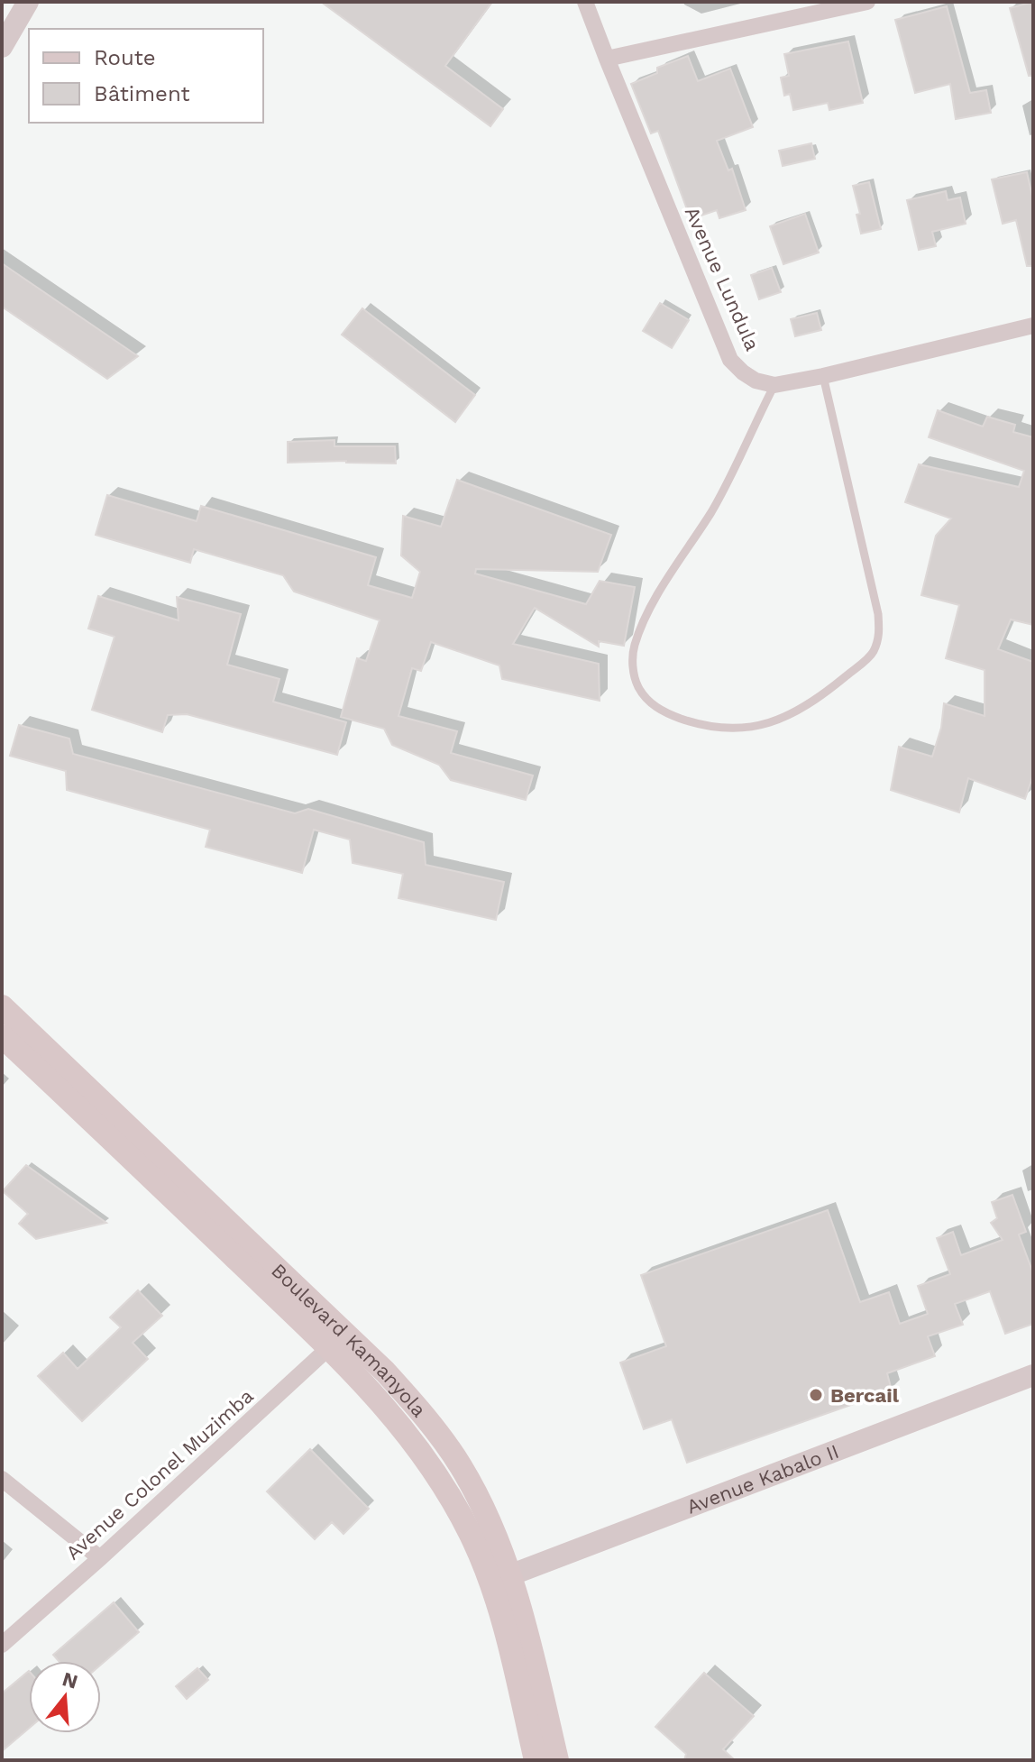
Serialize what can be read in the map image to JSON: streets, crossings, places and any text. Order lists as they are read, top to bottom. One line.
{"streets":{"main road":["Boulevard Kamanyola"],"street":["Avenue Lundula","Avenue Colonel Muzimba","Avenue Kabalo II"]},"crossings":[["Boulevard Kamanyola","Avenue Colonel Muzimba"],["Boulevard Kamanyola","Avenue Kabalo II"]],"places":["Bercail"],"legend":["Route","Bâtiment"],"north":"top"}
